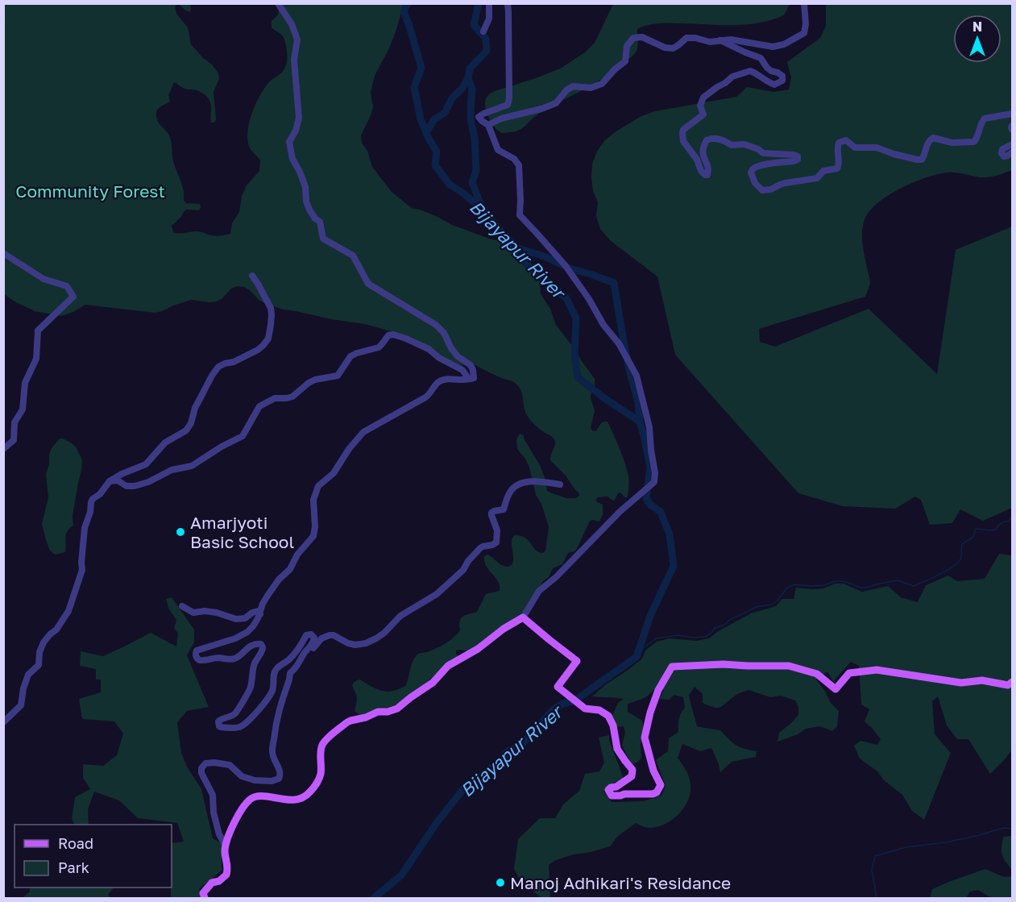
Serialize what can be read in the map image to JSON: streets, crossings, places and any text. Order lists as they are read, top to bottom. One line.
{"water":["Bijayapur River"],"parks":["Community Forest"],"places":["Amarjyoti Basic School","Manoj Adhikari's Residance"],"legend":["Road","Park"],"north":"top"}
